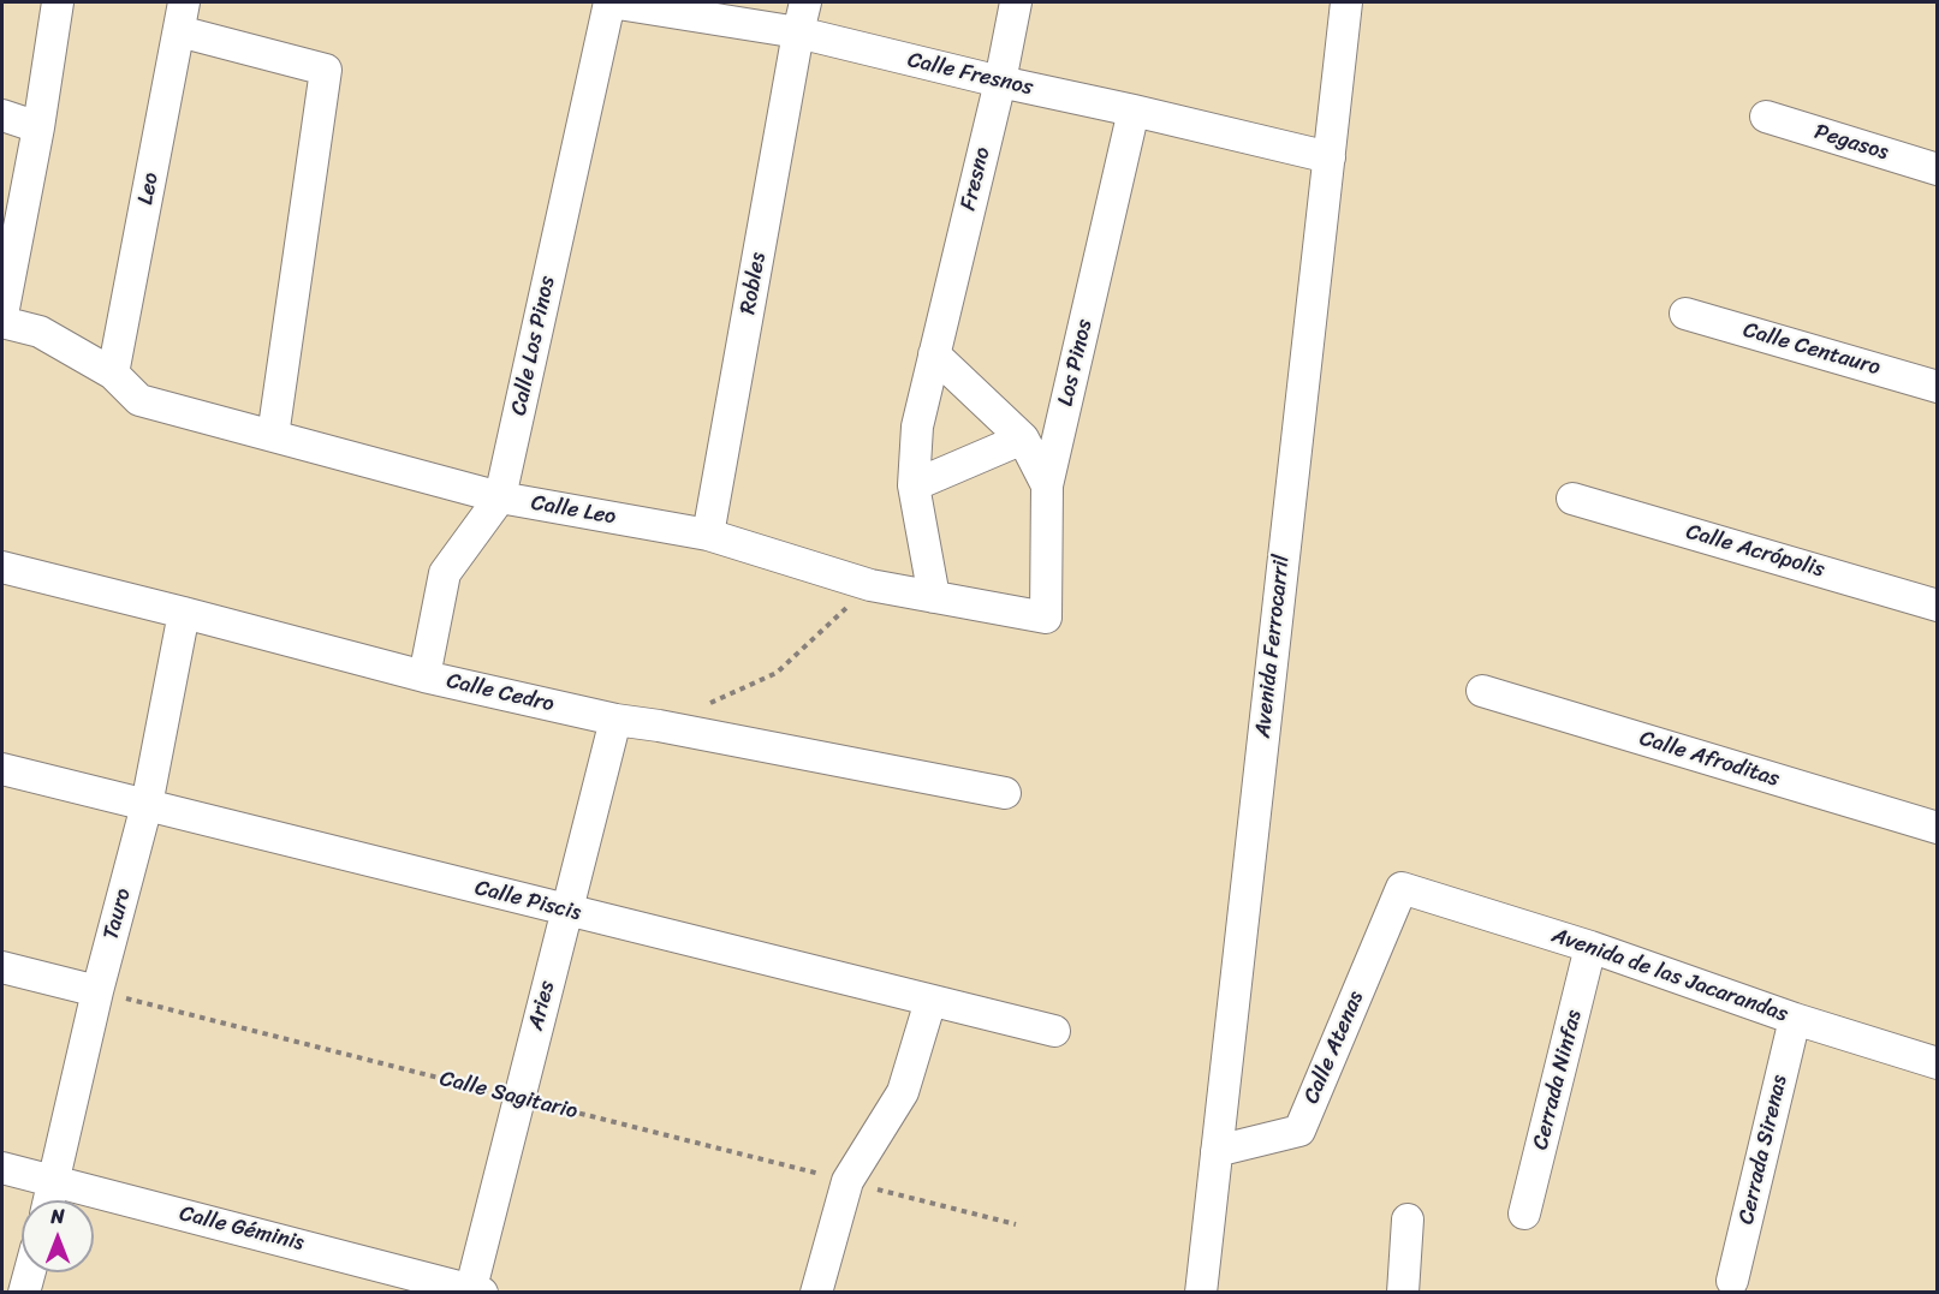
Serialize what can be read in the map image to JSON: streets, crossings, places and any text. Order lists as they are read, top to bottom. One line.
{"streets":{"street":["Calle Fresnos","Pegasos","Fresno","Leo","Robles","Calle Los Pinos","Calle Centauro","Los Pinos","Calle Leo","Calle Acrópolis","Avenida Ferrocarril","Calle Cedro","Calle Afroditas","Calle Piscis","Tauro","Avenida de las Jacarandas","Aries","Calle Atenas","Cerrada Ninfas","Cerrada Sirenas","Calle Géminis"],"path":["Calle Sagitario"]},"crossings":[["Calle Fresnos","Fresno"],["Calle Fresnos","Robles"],["Calle Fresnos","Calle Los Pinos"],["Calle Fresnos","Los Pinos"],["Calle Fresnos","Avenida Ferrocarril"],["Fresno","Calle Leo"],["Leo","Calle Leo"],["Robles","Calle Leo"],["Calle Los Pinos","Calle Leo"],["Calle Los Pinos","Calle Cedro"],["Los Pinos","Calle Leo"],["Avenida Ferrocarril","Calle Atenas"],["Calle Cedro","Tauro"],["Calle Cedro","Aries"],["Calle Piscis","Tauro"],["Calle Piscis","Aries"],["Tauro","Calle Sagitario"],["Tauro","Calle Géminis"],["Avenida de las Jacarandas","Calle Atenas"],["Avenida de las Jacarandas","Cerrada Ninfas"],["Avenida de las Jacarandas","Cerrada Sirenas"],["Aries","Calle Sagitario"],["Aries","Calle Géminis"]],"north":"top"}
